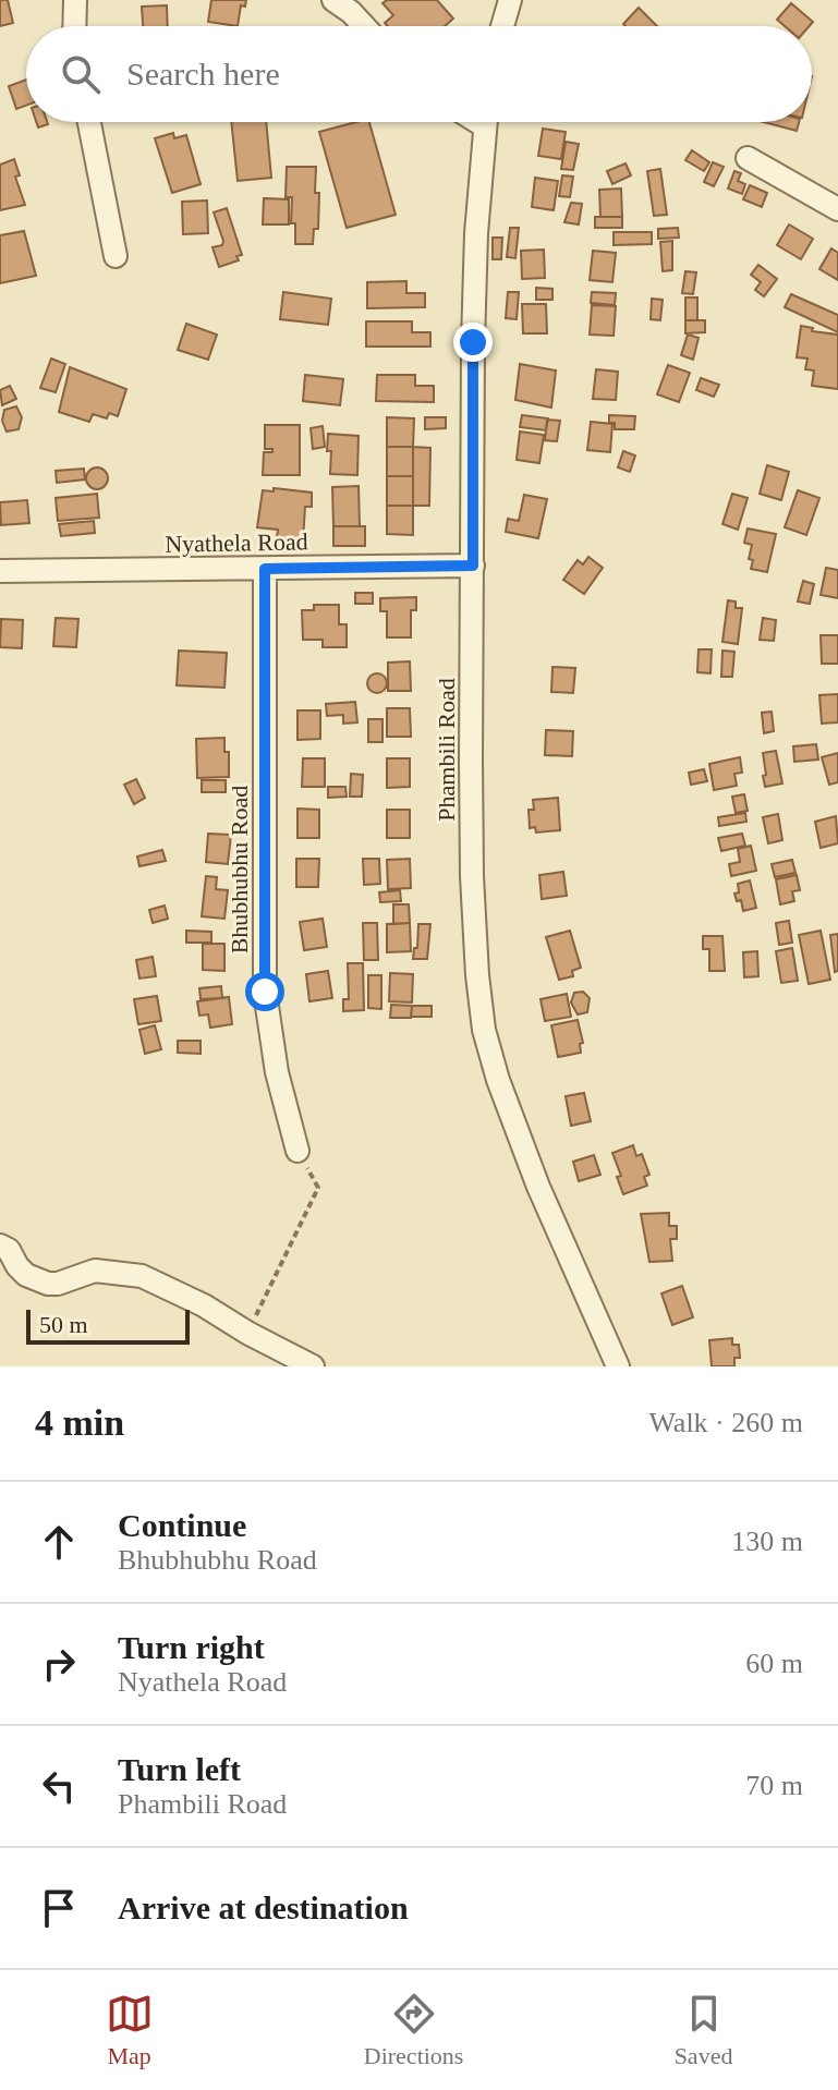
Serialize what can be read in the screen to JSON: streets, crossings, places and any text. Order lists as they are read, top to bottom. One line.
{"streets":{"street":["Nyathela Road","Phambili Road","Bhubhubhu Road"]},"crossings":[["Nyathela Road","Phambili Road"],["Nyathela Road","Bhubhubhu Road"]],"scale_bar":"50 m","page":{"search":"Search here","scale":"50 m","heading":["4 min","Walk · 260 m"],"list":[["Continue","Bhubhubhu Road","130 m"],["Turn right","Nyathela Road","60 m"],["Turn left","Phambili Road","70 m"],"Arrive at destination"],"nav":["Map","Directions","Saved"]}}
